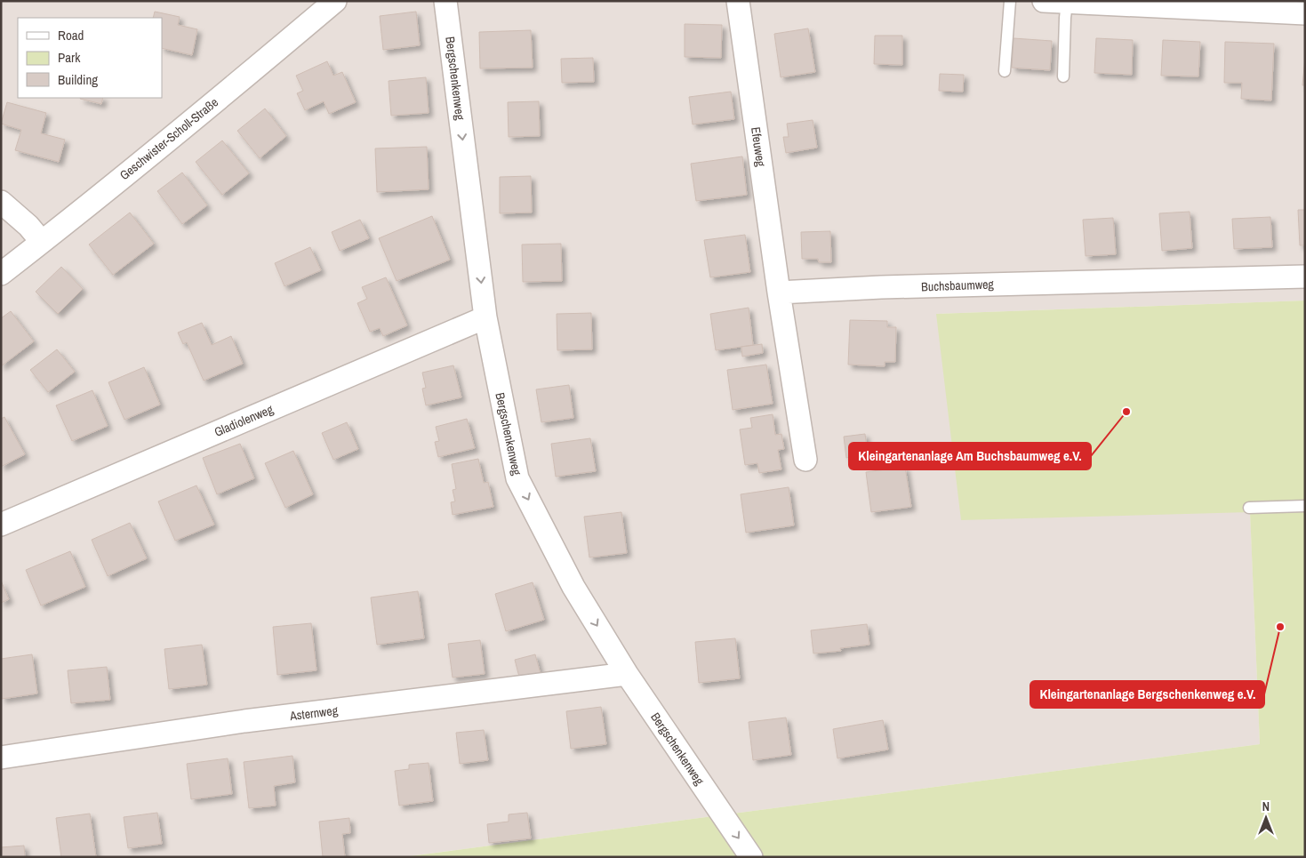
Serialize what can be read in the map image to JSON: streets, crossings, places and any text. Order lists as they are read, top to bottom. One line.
{"streets":{"street":["Bergschenkenweg","Geschwister-Scholl-Straße","Efeuweg","Buchsbaumweg","Gladiolenweg","Asternweg"]},"crossings":[["Bergschenkenweg","Gladiolenweg"],["Bergschenkenweg","Asternweg"],["Efeuweg","Buchsbaumweg"]],"one_way":["Bergschenkenweg"],"places":["Kleingartenanlage Am Buchsbaumweg e.V.","Kleingartenanlage Bergschenkenweg e.V."],"legend":["Road","Park","Building"],"north":"top"}
